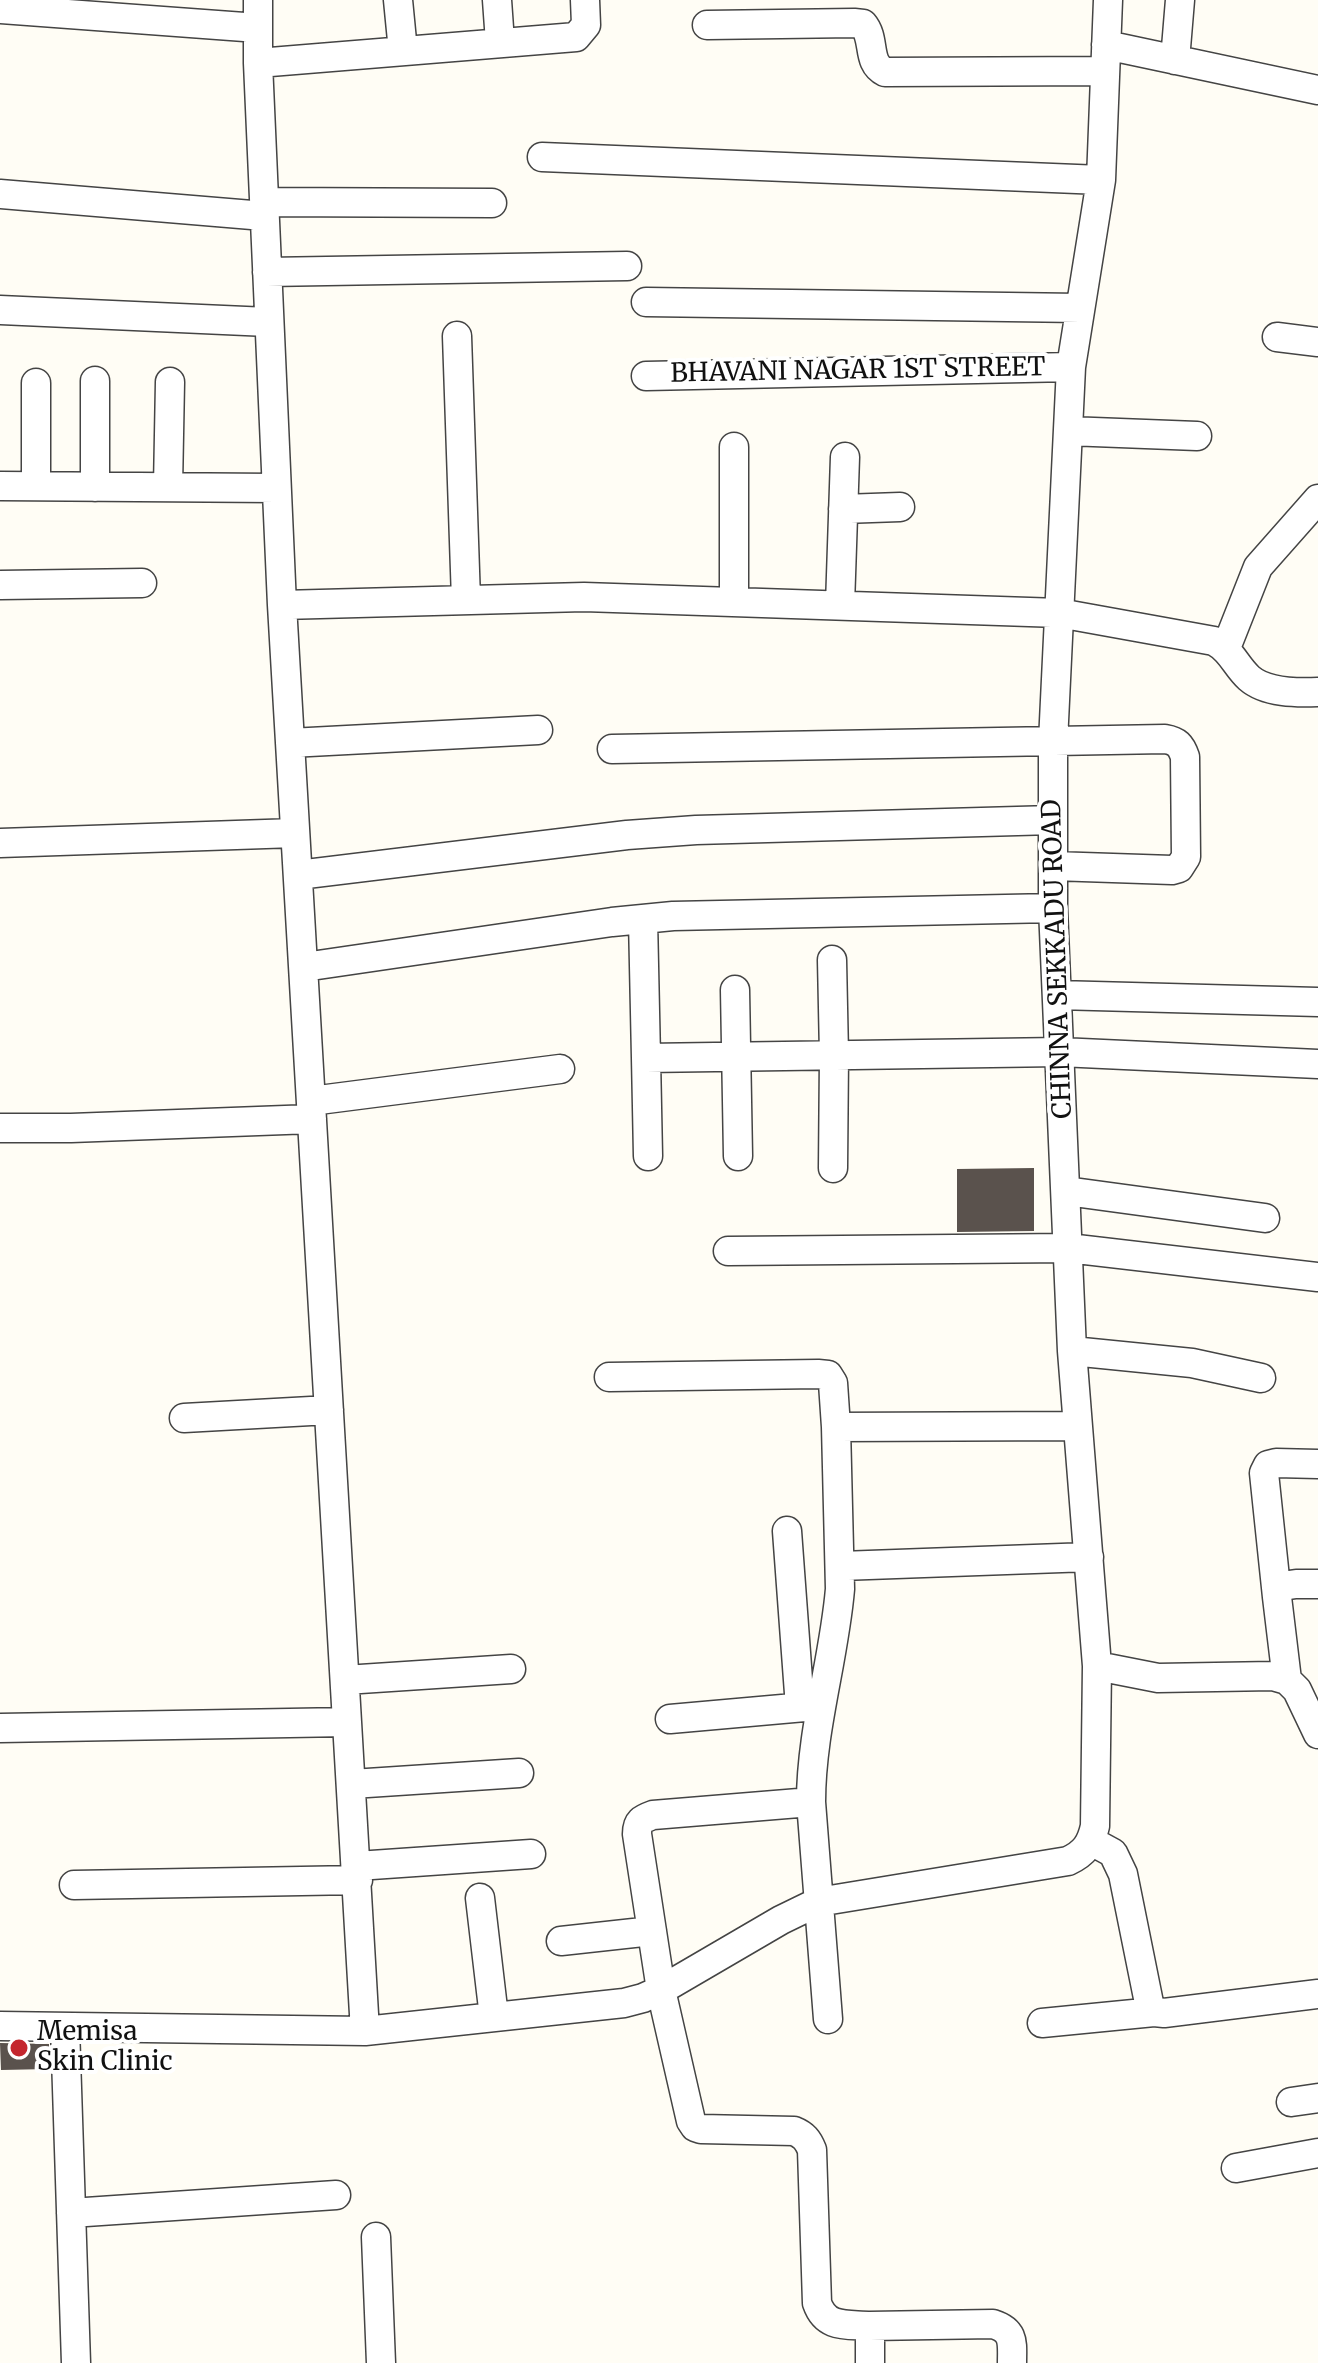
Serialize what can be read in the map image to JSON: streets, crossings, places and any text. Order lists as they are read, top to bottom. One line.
{"streets":{"street":["BHAVANI NAGAR 1ST STREET","CHINNA SEKKADU ROAD"]},"crossings":[["BHAVANI NAGAR 1ST STREET","CHINNA SEKKADU ROAD"]],"places":["Memisa Skin Clinic"]}
